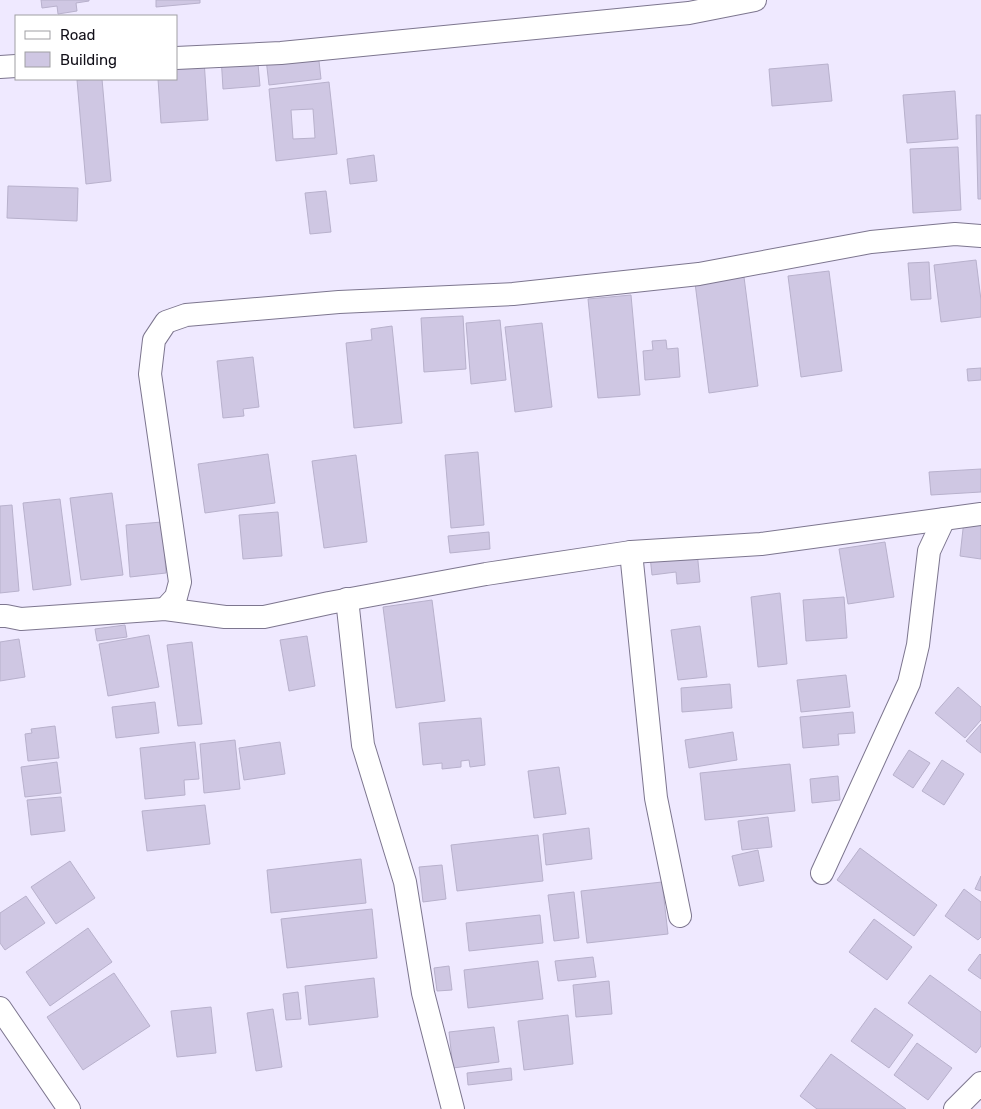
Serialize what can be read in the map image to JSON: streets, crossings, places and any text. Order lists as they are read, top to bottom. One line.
{"legend":["Road","Building"]}
